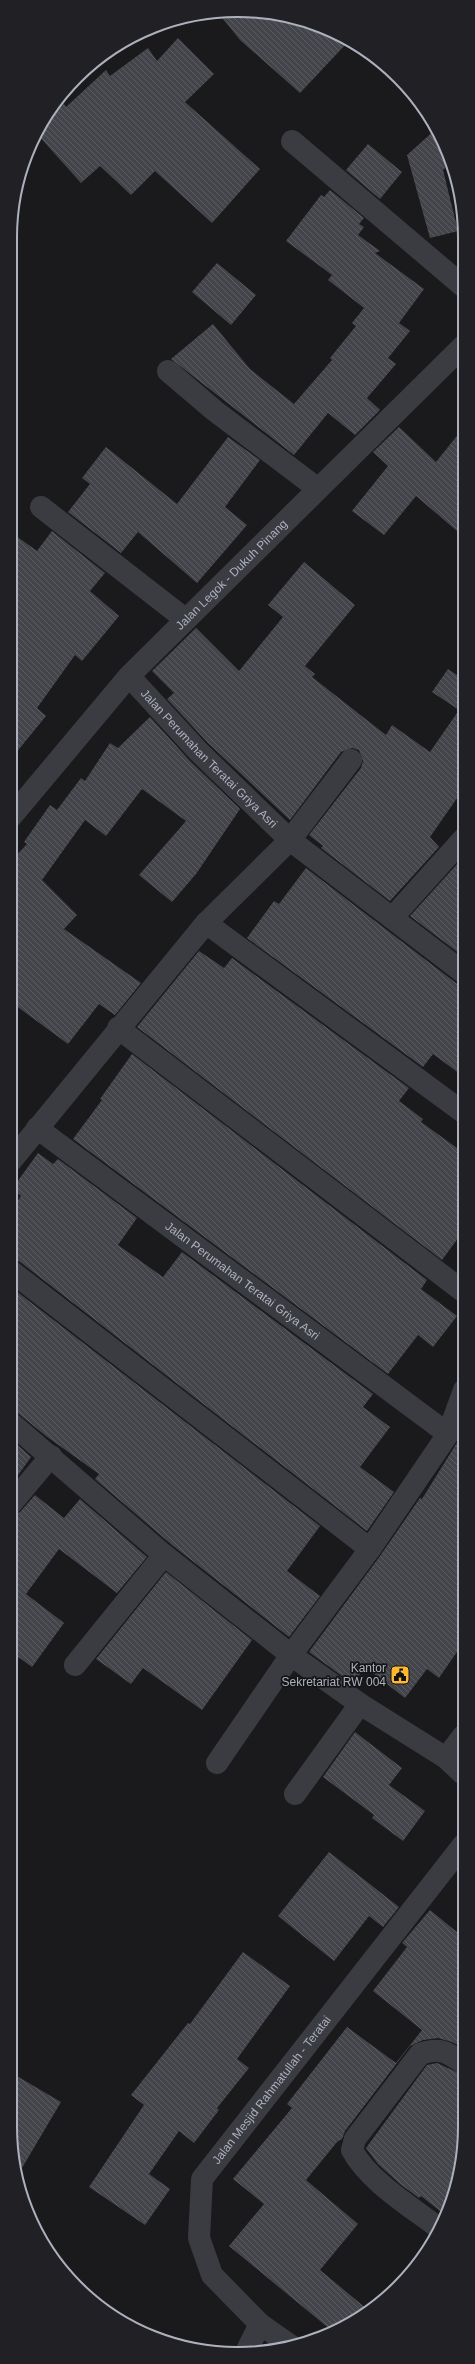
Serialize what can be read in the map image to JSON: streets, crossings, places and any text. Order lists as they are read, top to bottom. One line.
{"streets":{"street":["Jalan Legok - Dukuh Pinang","Jalan Perumahan Teratai Griya Asri","Jalan Mesjid Rahmatullah - Teratai"]},"crossings":[["Jalan Legok - Dukuh Pinang","Jalan Perumahan Teratai Griya Asri"]],"places":{"public building":["Kantor Sekretariat RW 004"]}}
